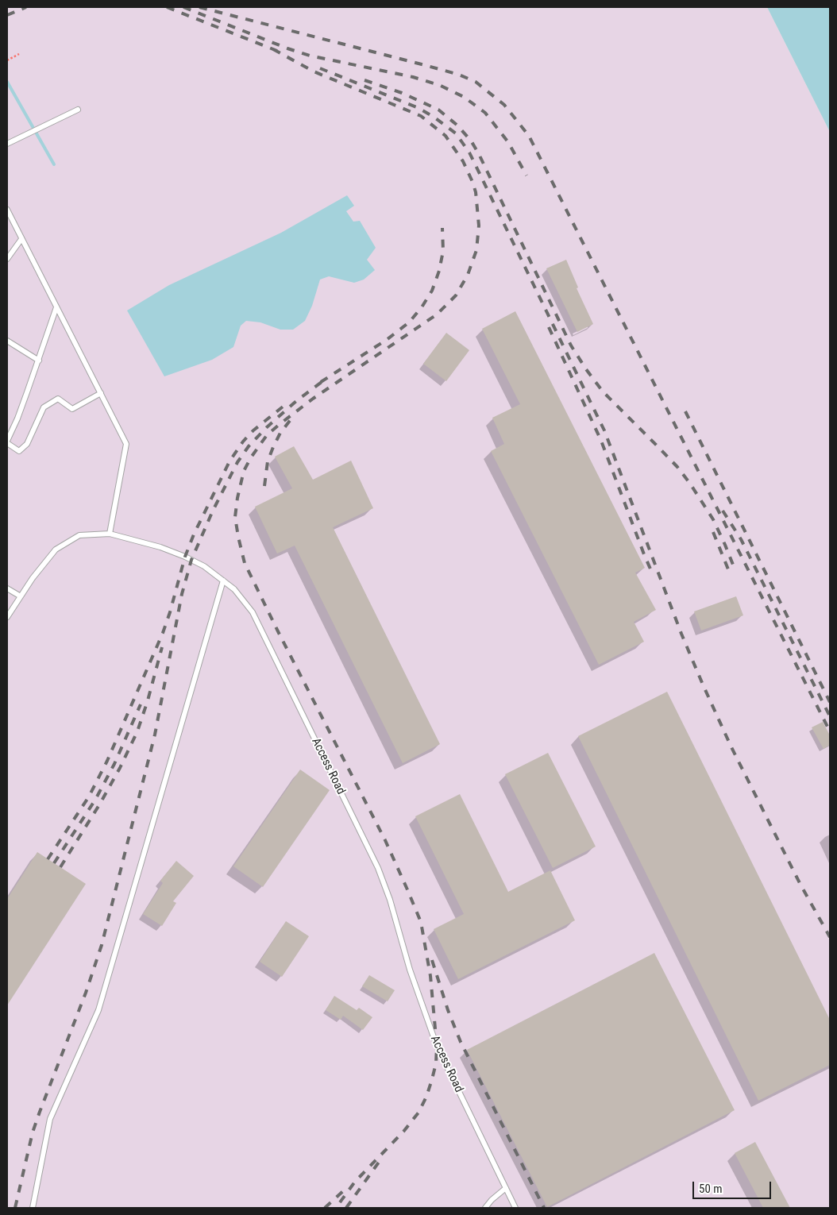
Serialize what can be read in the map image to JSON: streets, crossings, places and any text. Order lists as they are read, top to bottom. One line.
{"streets":{"lane":["Access Road"]},"scale_bar":"50 m"}
